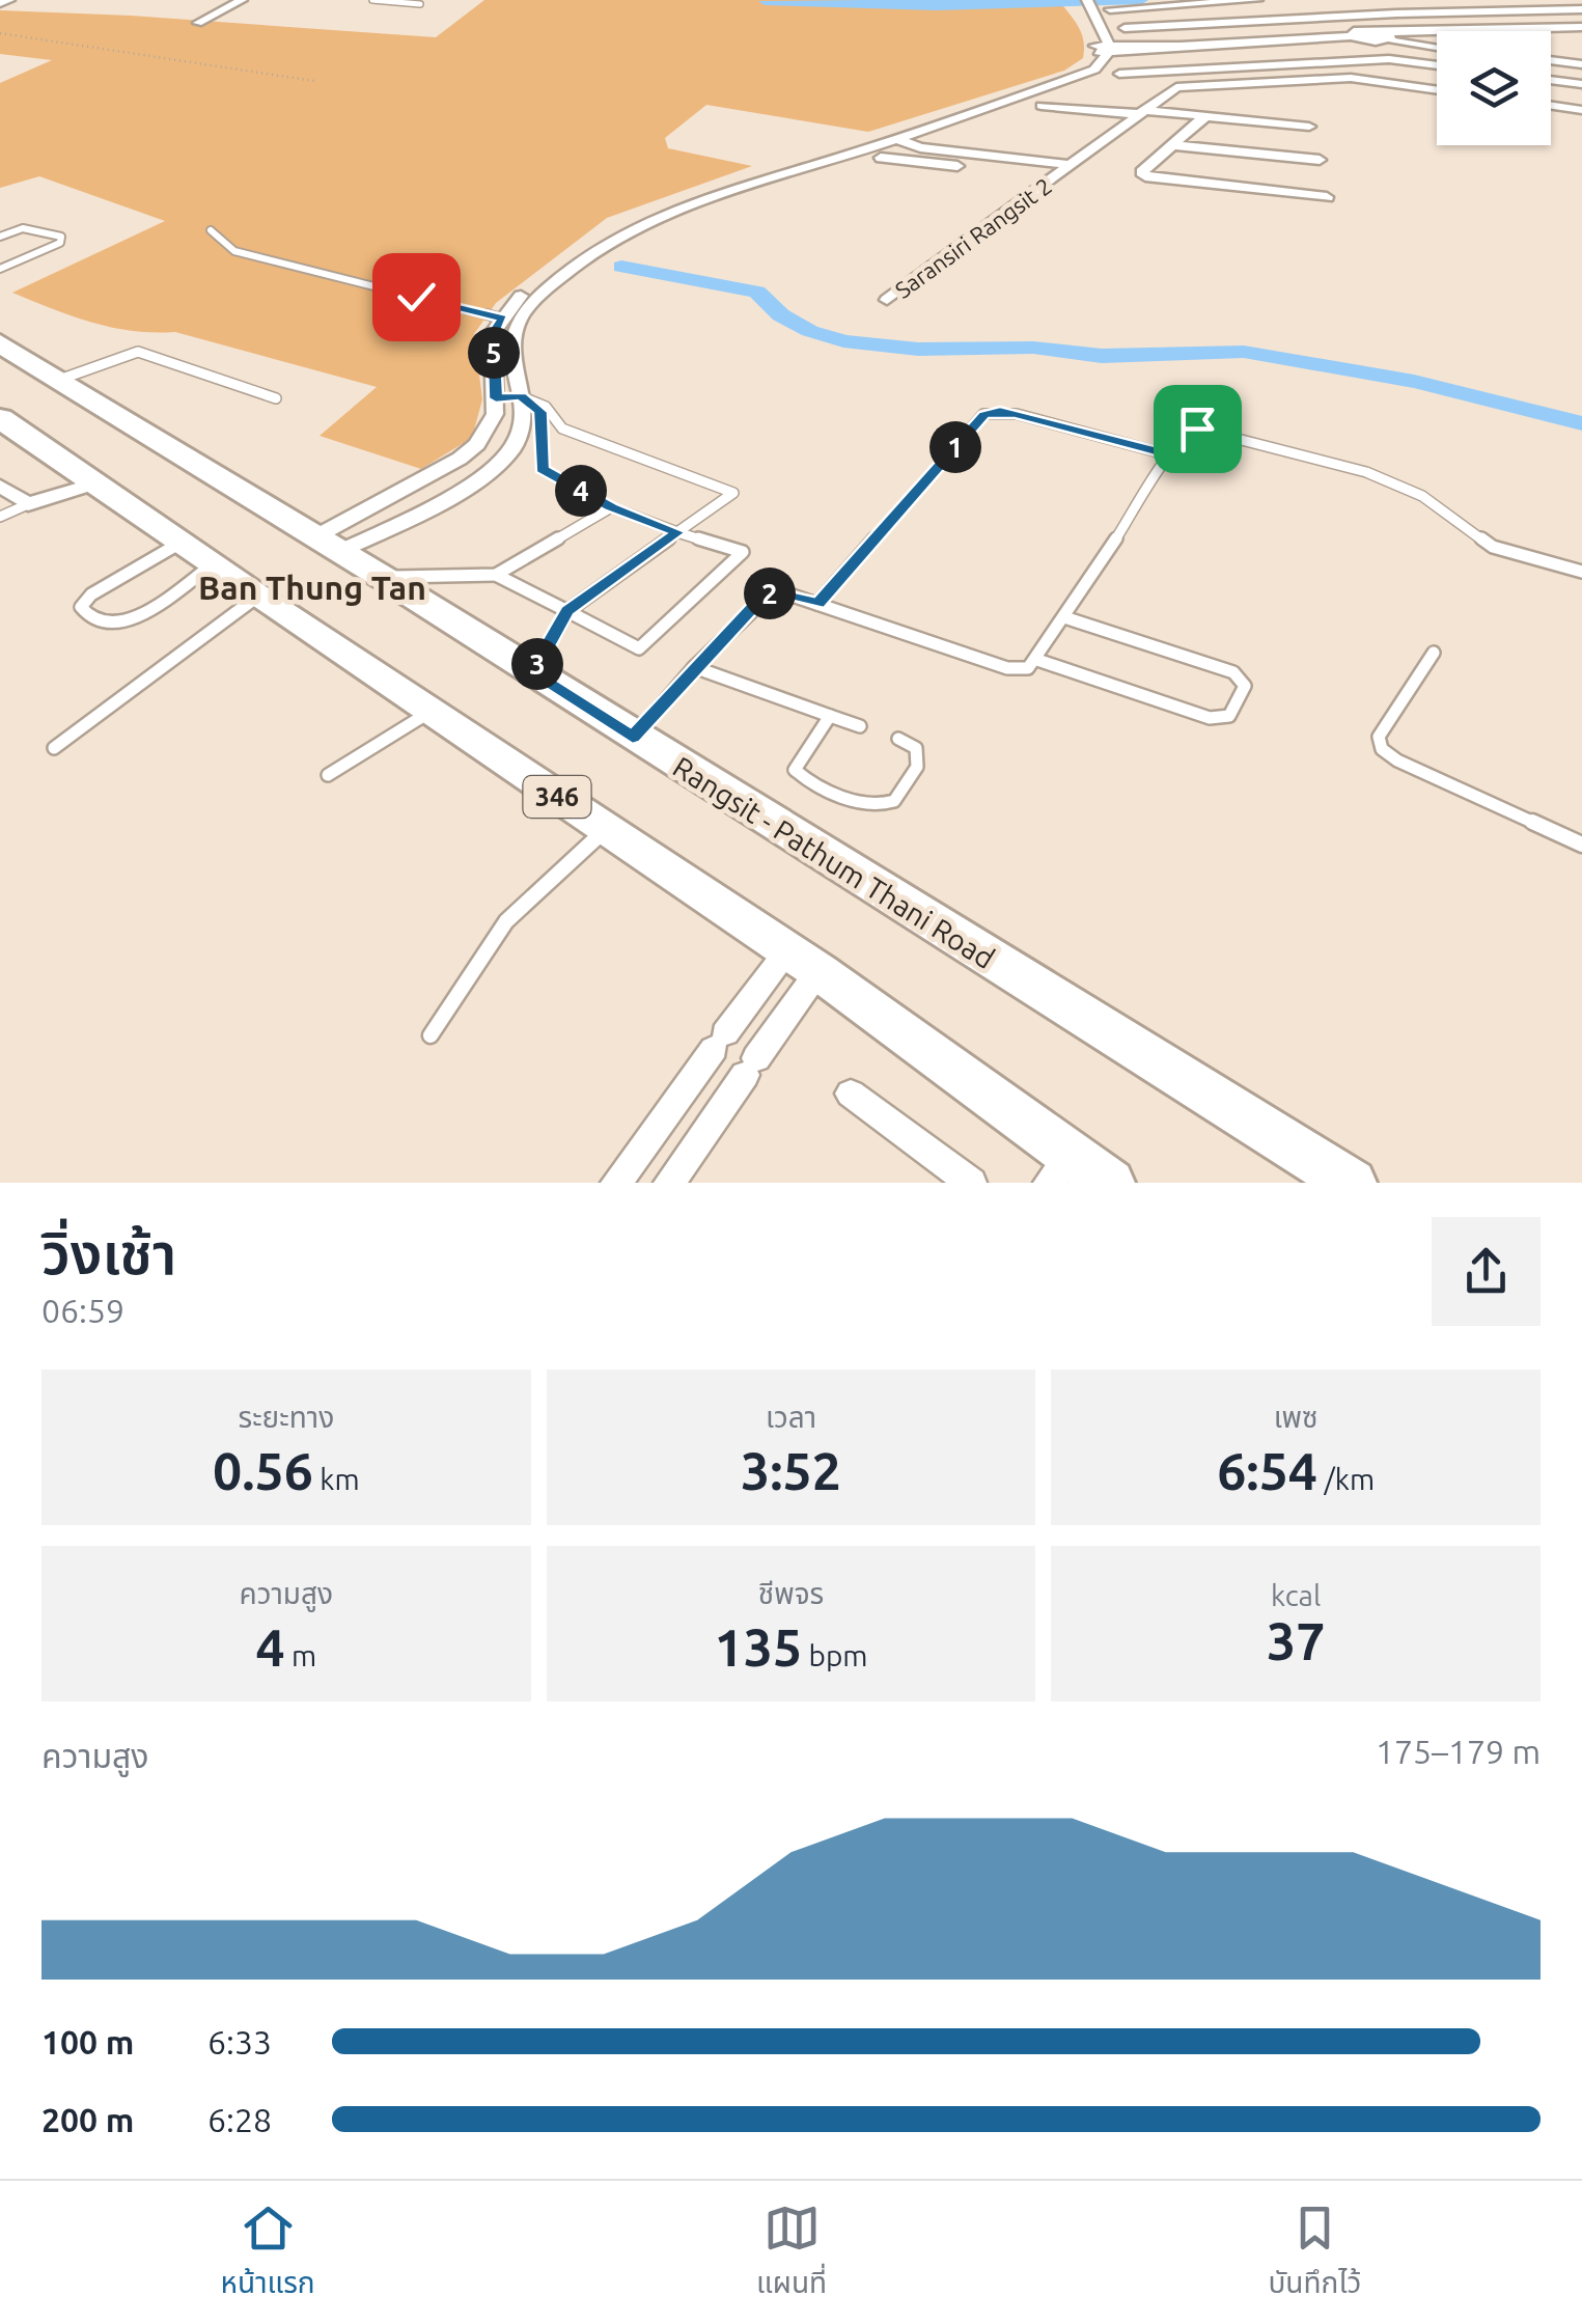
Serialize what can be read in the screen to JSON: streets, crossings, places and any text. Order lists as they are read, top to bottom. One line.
{"streets":{"main road":["346","Rangsit - Pathum Thani Road"],"street":["Saransiri Rangsit 2"]},"districts":["Ban Thung Tan"],"page":{"pins":["5","1","4","2","3"],"heading":["วิ่งเช้า","06:59"],"stats":[["ระยะทาง","0.56 km"],["เวลา","3:52"],["เพซ","6:54 /km"],["ความสูง","4 m"],["ชีพจร","135 bpm"],["kcal","37"]],"chart":["ความสูง","175–179 m"],"list":[{"name":"100 m","note":"6:33"},{"name":"200 m","note":"6:28"}],"tabs":["หน้าแรก","แผนที่","บันทึกไว้"]}}
